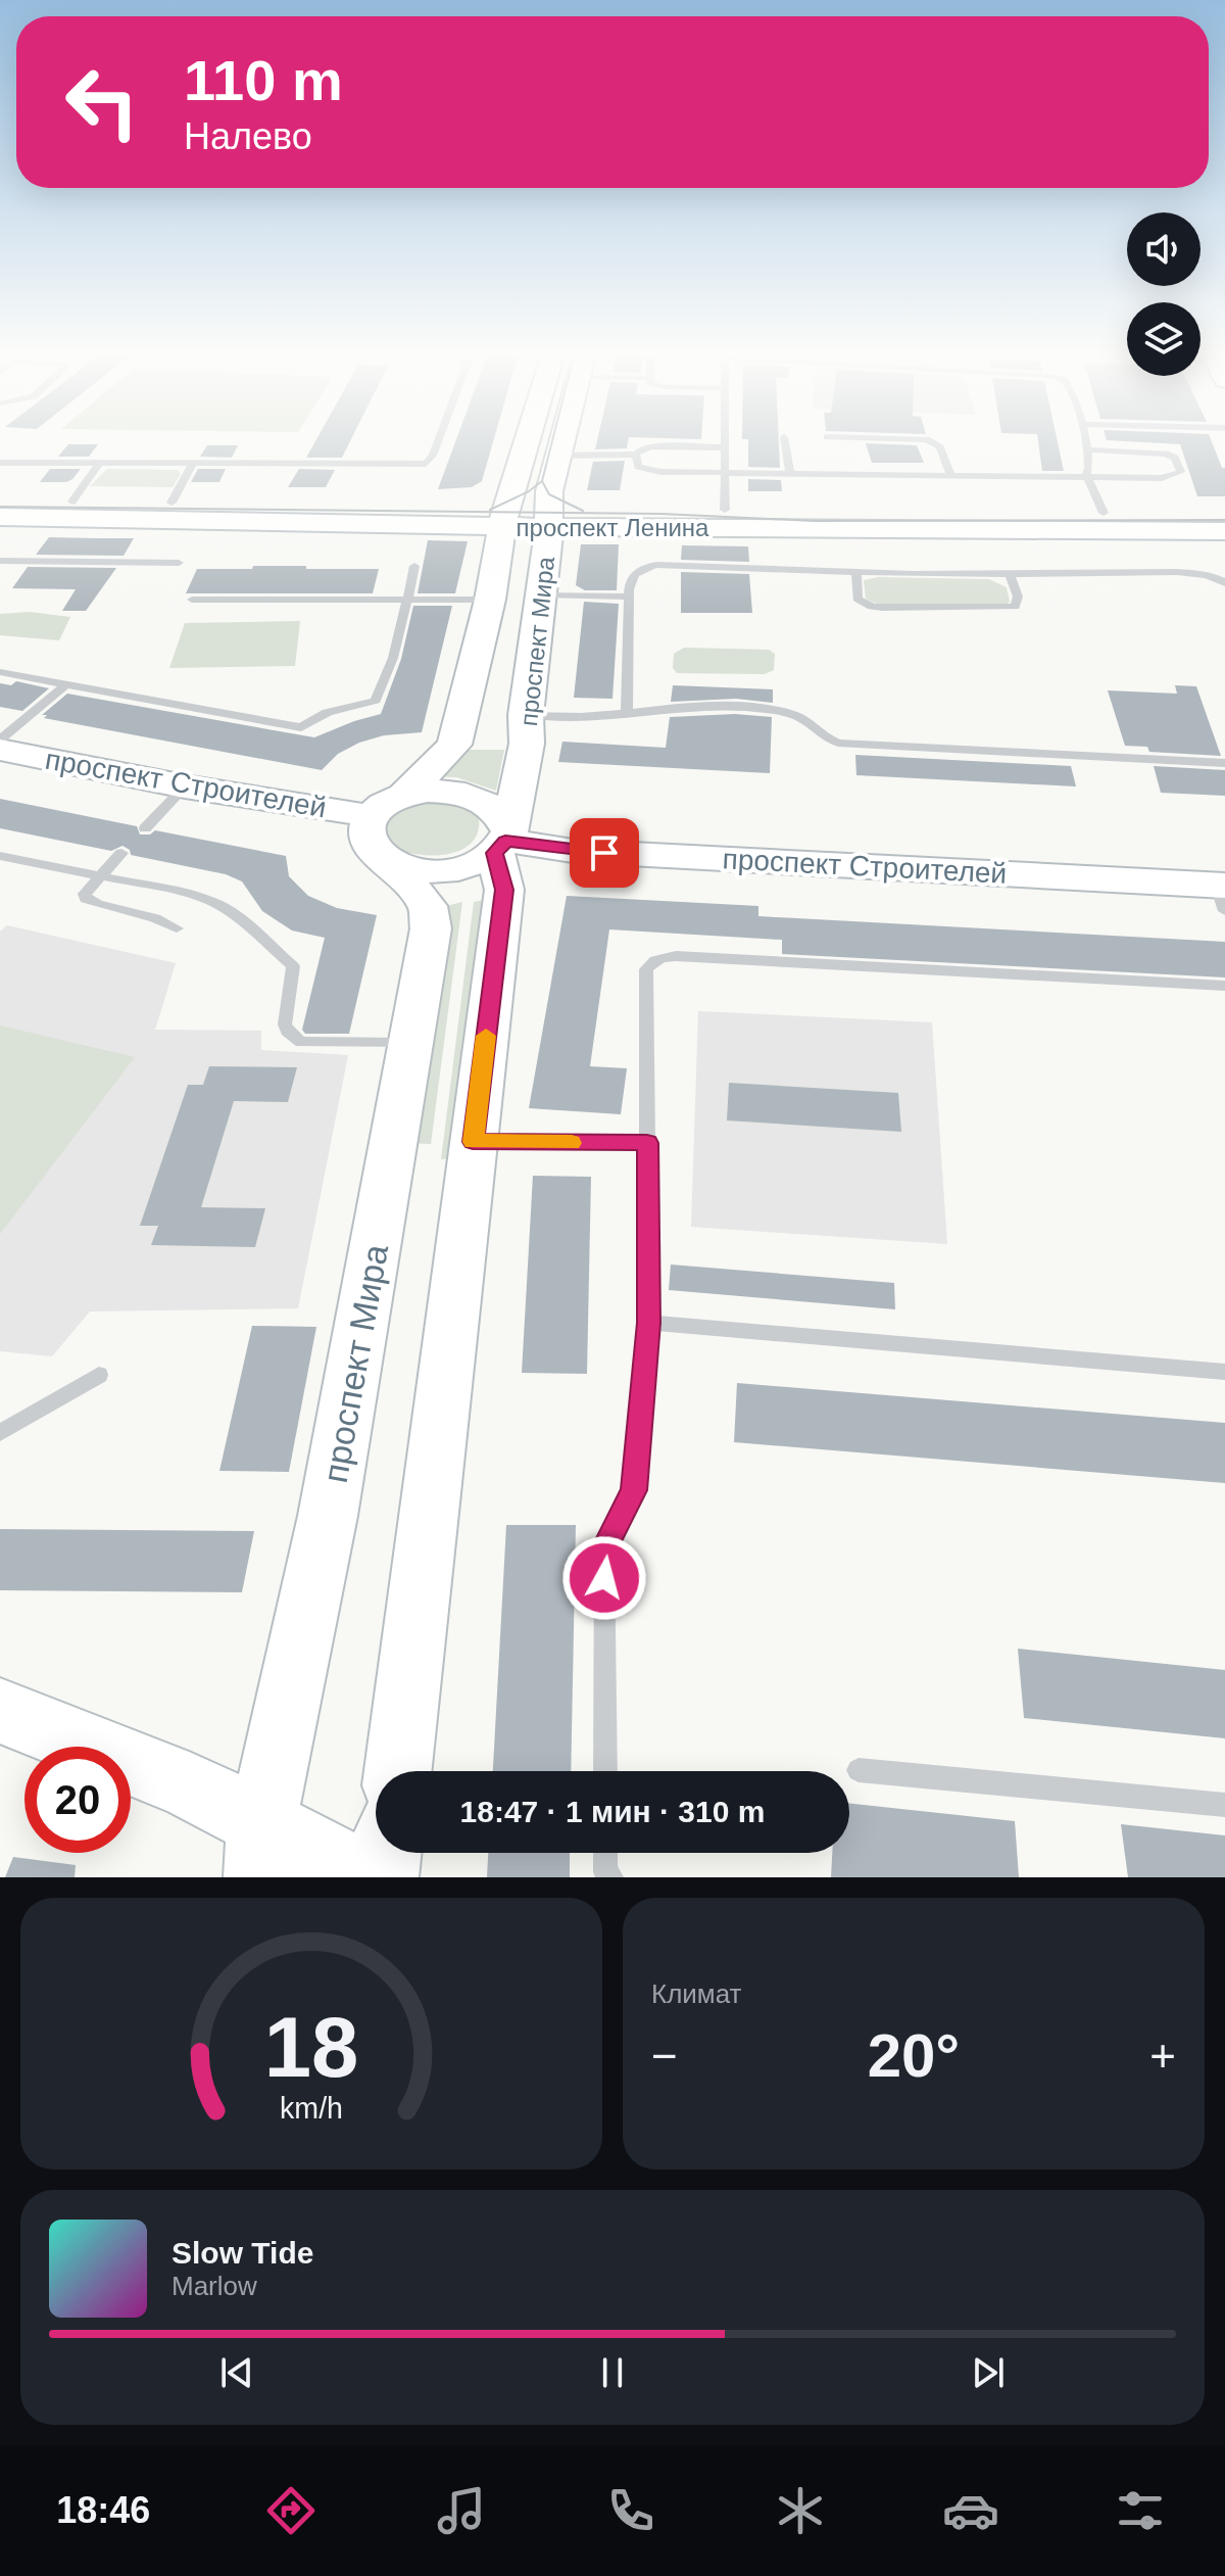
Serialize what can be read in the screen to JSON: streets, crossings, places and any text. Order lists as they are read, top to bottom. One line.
{"streets":{"main road":["проспект Ленина","проспект Мира","проспект Строителей"]},"crossings":[["проспект Ленина","проспект Мира"],["проспект Мира","проспект Строителей"]],"page":{"turn":["110 m","Налево"],"limit":"20","trip":"18:47 · 1 мин · 310 m","tile":"Климат","heat":["−","20°","+"],"song":["Slow Tide","Marlow"],"tabs":"18:46","gauge":["18","km/h"]}}
